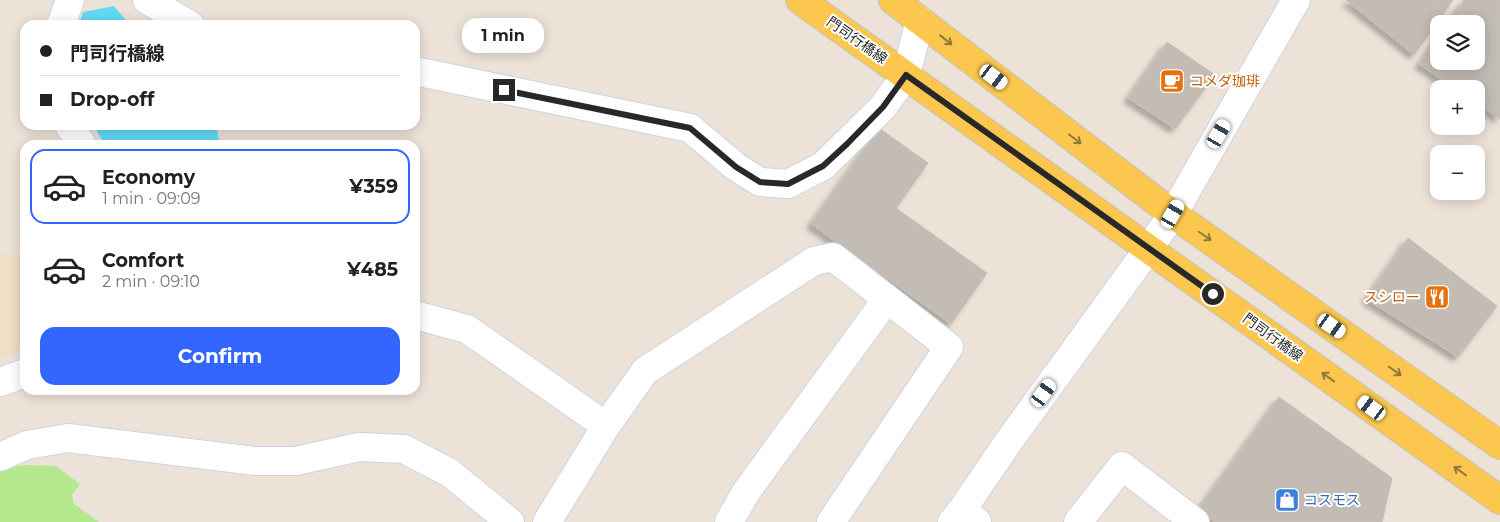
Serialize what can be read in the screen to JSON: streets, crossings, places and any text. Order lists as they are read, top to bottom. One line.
{"streets":{"main road":["門司行橋線"]},"places":{"cafe":["コメダ珈琲"],"restaurant":["スシロー"],"shop":["コスモス"]},"page":{"map_buttons":["+","−"],"bubble":"1 min","banner":["門司行橋線","Drop-off"],"list":[{"name":"Economy","note":"1 min · 09:09","value":"¥359"},{"name":"Comfort","note":"2 min · 09:10","value":"¥485"}],"buttons":"Confirm"}}
